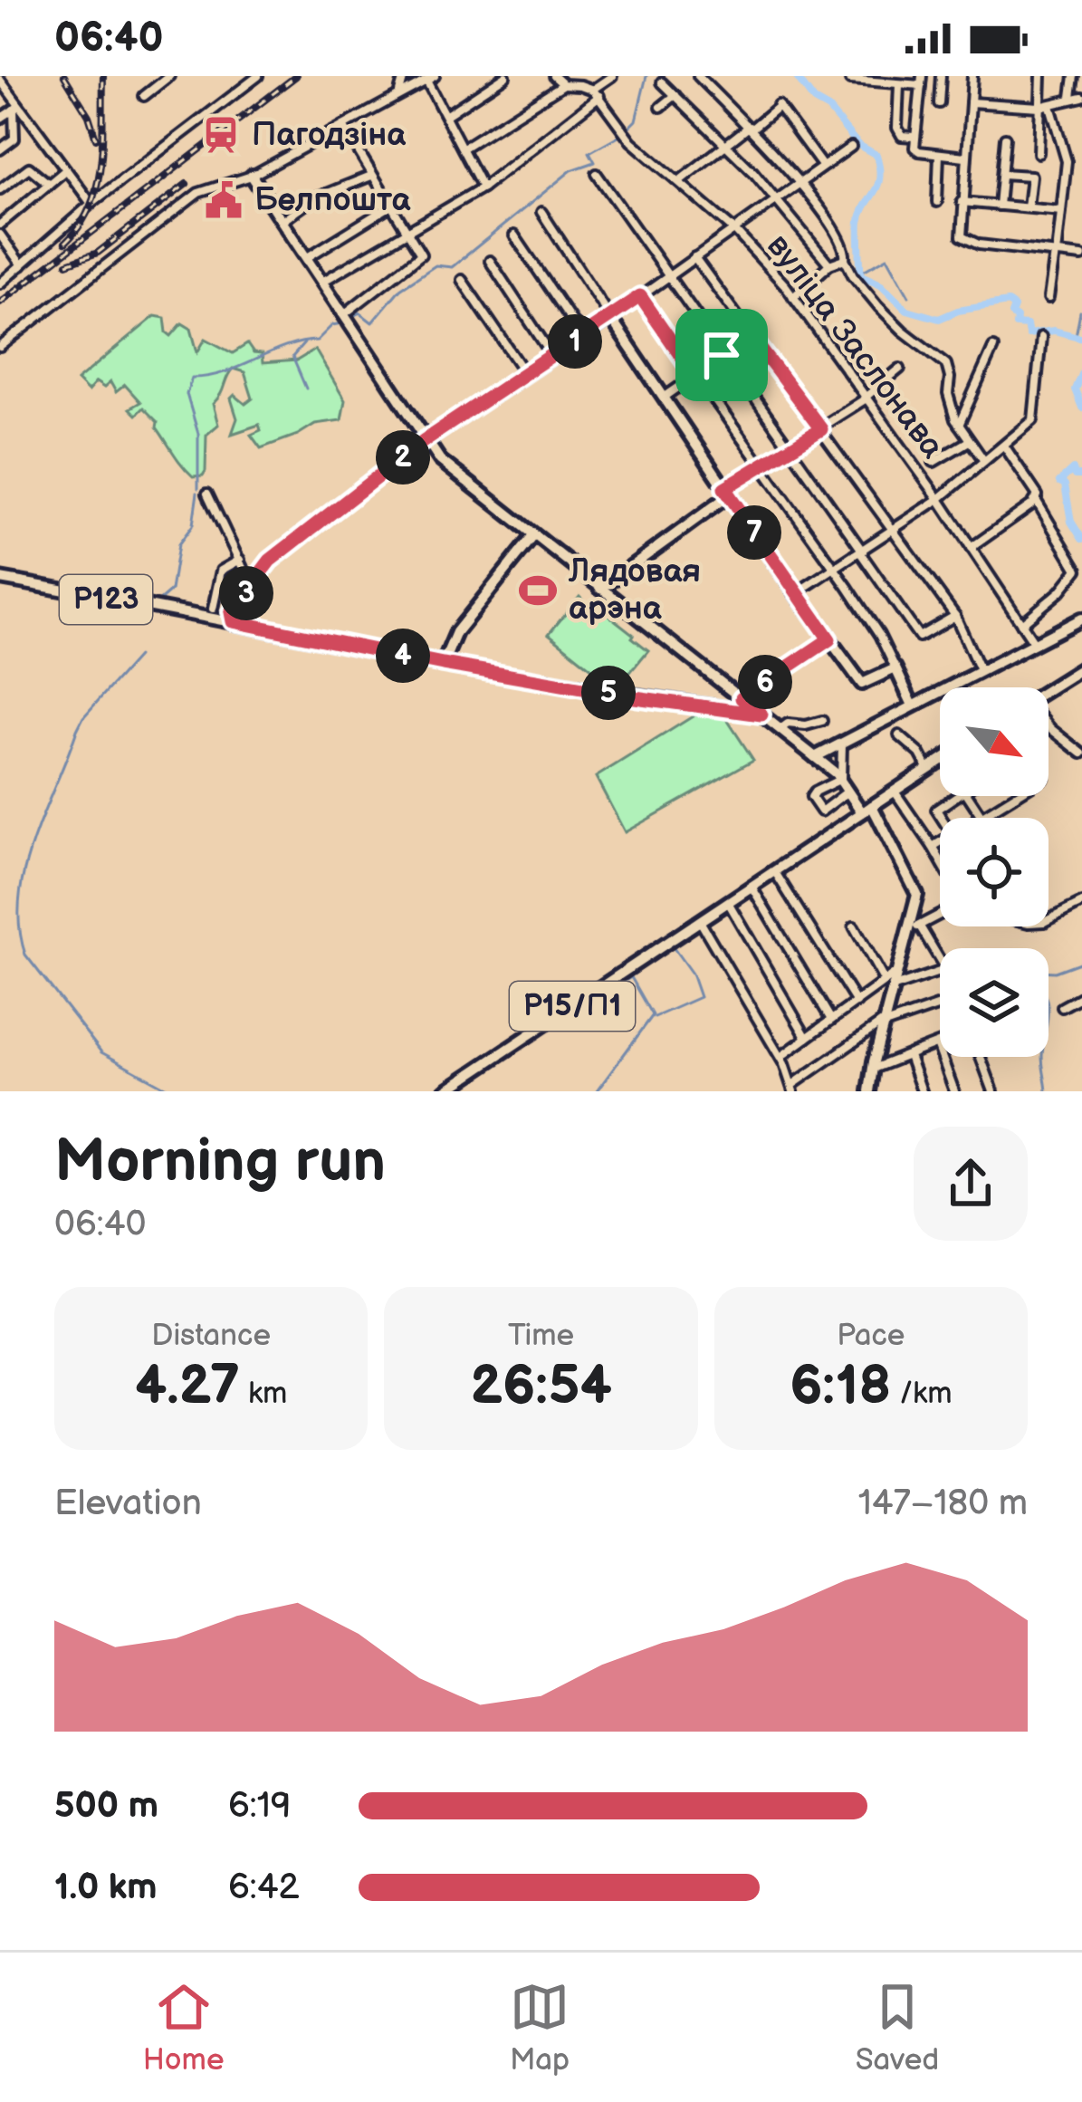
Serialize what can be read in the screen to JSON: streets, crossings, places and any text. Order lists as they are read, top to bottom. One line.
{"streets":{"main road":["Р123","Р15/П1"],"street":["вуліца Заслонава"]},"places":{"station":["Пагодзіна"],"public building":["Белпошта"],"sports":["Лядовая арэна"]},"north":"bottom right","page":{"status":"06:40","pins":["1","2","7","3","4","6","5"],"heading":["Morning run","06:40"],"stats":[["Distance","4.27 km"],["Time","26:54"],["Pace","6:18 /km"]],"chart":["Elevation","147–180 m"],"list":[{"name":"500 m","note":"6:19"},{"name":"1.0 km","note":"6:42"}],"tabs":["Home","Map","Saved"]}}
